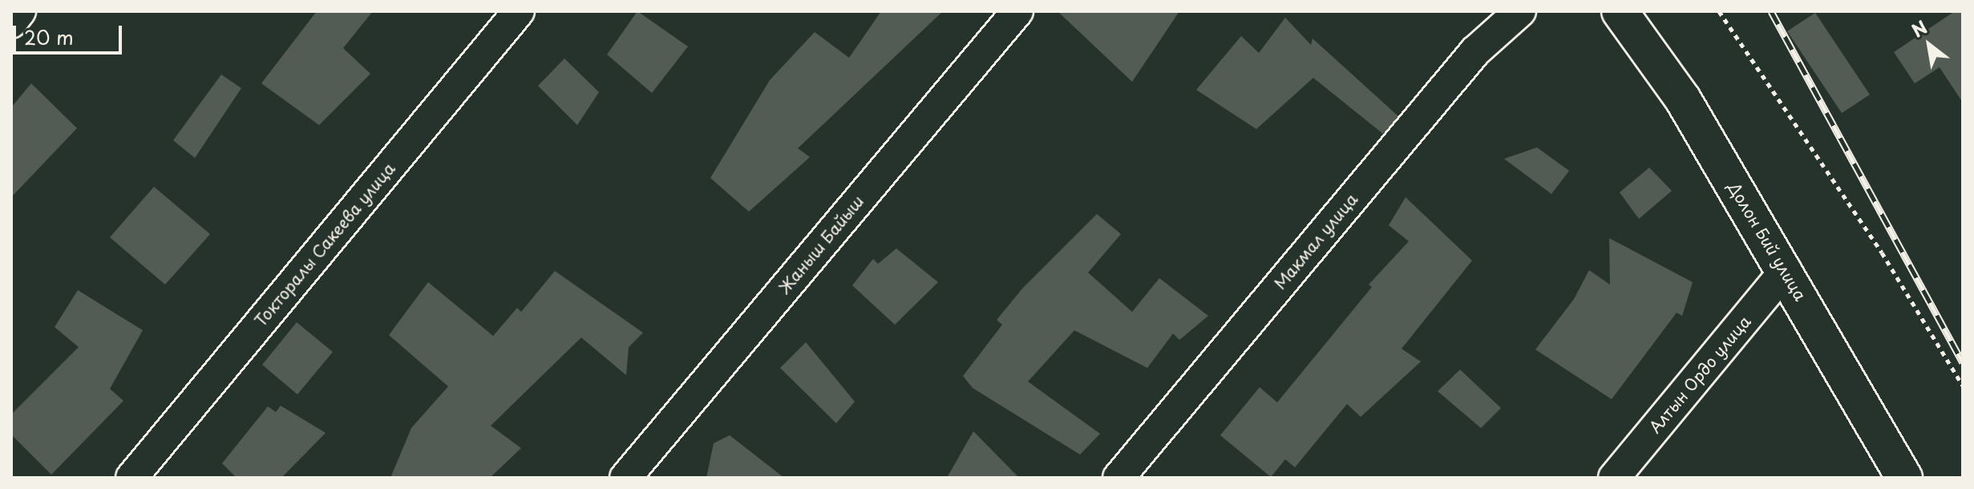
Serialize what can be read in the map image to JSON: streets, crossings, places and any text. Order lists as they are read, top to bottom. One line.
{"streets":{"street":["Макмал улица","Долон Бий улица","Токторалы Сакеева улица","Жаныш Байыш","Алтын Ордо улица"]},"crossings":[["Долон Бий улица","Алтын Ордо улица"]],"scale_bar":"20 m","north":"top left"}
